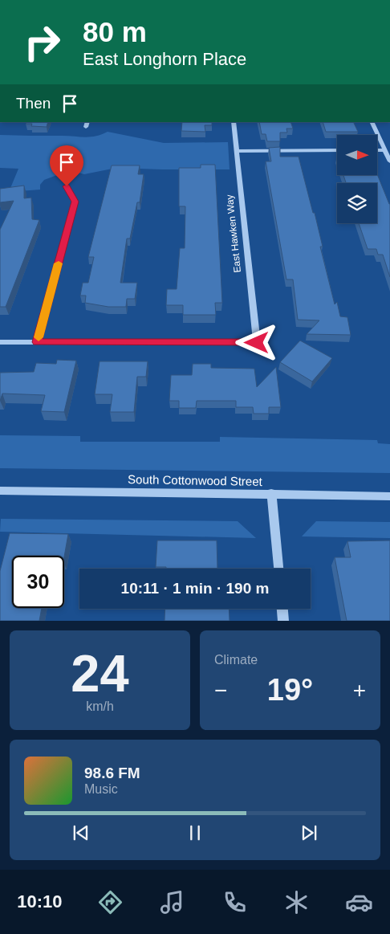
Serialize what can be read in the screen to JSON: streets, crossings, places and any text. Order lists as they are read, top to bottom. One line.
{"streets":{"street":["East Hawken Way","South Cottonwood Street"]},"north":"right","page":{"turn":["80 m","East Longhorn Place"],"then":"Then","limit":"30","trip":"10:11 · 1 min · 190 m","tile":[["24","km/h"],"Climate"],"heat":["−","19°","+"],"song":["98.6 FM","Music"],"tabs":"10:10"}}
